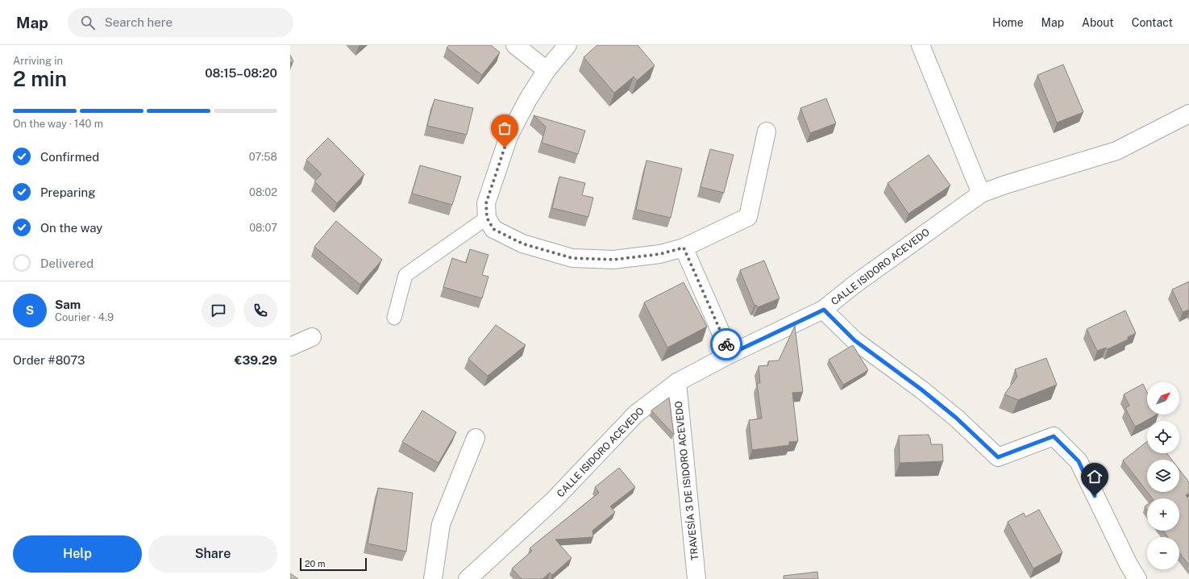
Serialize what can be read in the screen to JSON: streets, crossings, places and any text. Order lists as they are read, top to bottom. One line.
{"streets":{"street":["CALLE ISIDORO ACEVEDO","TRAVESÍA 3 DE ISIDORO ACEVEDO"]},"crossings":[["CALLE ISIDORO ACEVEDO","TRAVESÍA 3 DE ISIDORO ACEVEDO"]],"scale_bar":"20 m","north":"top right","page":{"header":"Map","search":"Search here","nav":["Home","Map","About","Contact"],"heading":["2 min","Arriving in","08:15–08:20"],"panel":["Sam","Courier · 4.9","Order #8073","€39.29"],"bar":"On the way · 140 m","list":[["Confirmed","07:58"],["Preparing","08:02"],["On the way","08:07"],"Delivered"],"round":"S","map_buttons":["+","−"],"buttons":["Help","Share"],"scale":"20 m"}}
